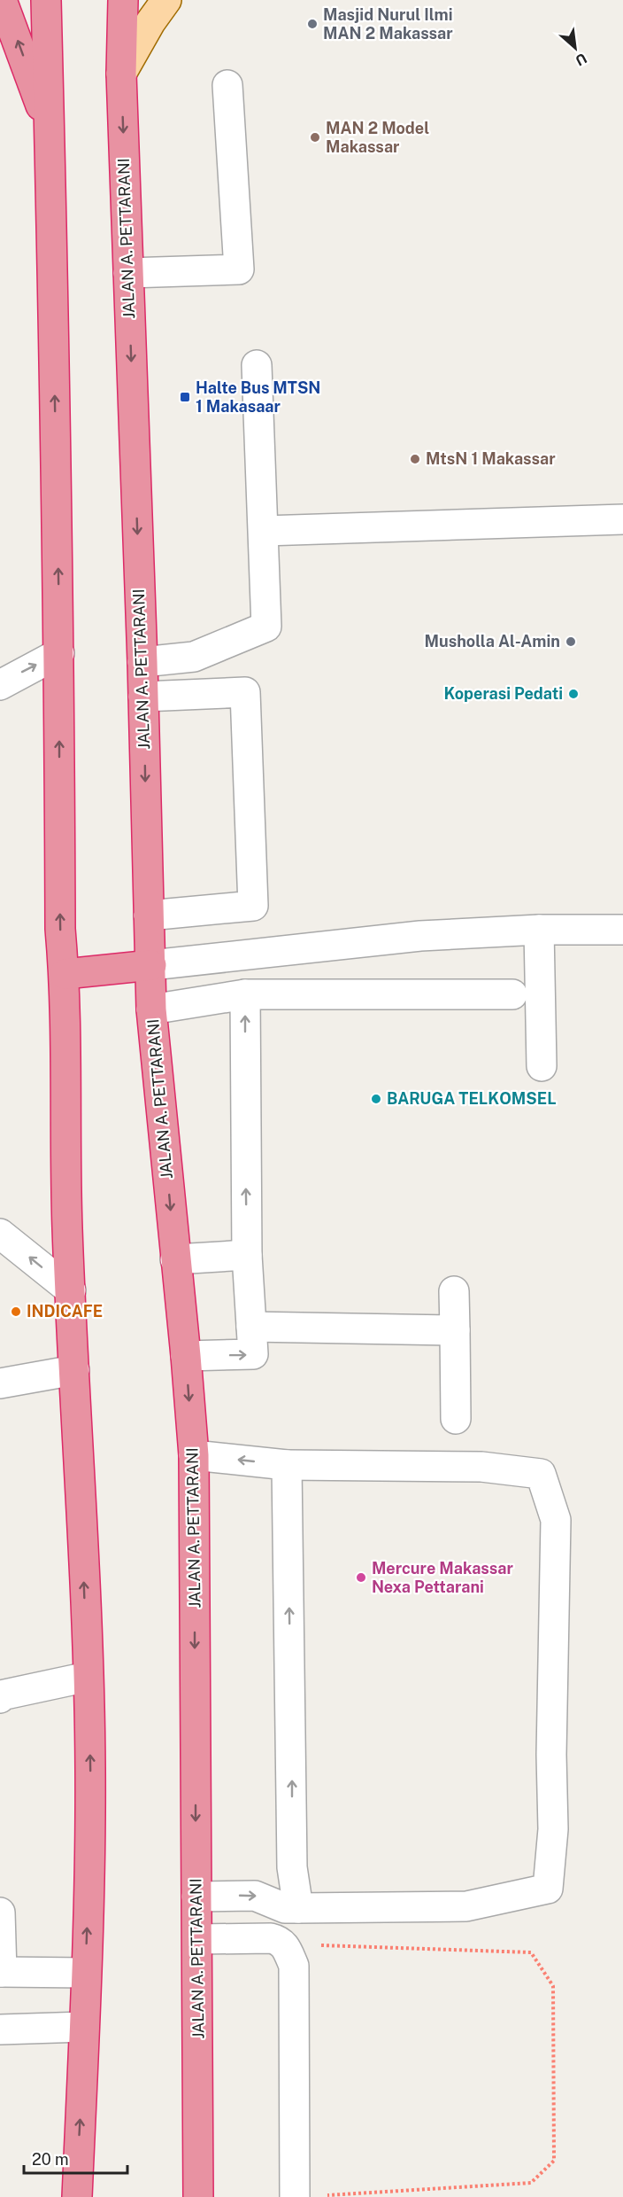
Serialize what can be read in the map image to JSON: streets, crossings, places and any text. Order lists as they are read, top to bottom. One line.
{"streets":{"highway":["JALAN A. PETTARANI"]},"places":{"other":["Masjid Nurul Ilmi MAN 2 Makassar","MAN 2 Model Makassar","MtsN 1 Makassar","Musholla Al-Amin","Koperasi Pedati","BARUGA TELKOMSEL","INDICAFE","Mercure Makassar Nexa Pettarani"],"transit":["Halte Bus MTSN 1 Makasaar"]},"scale_bar":"20 m","north":"bottom right"}
